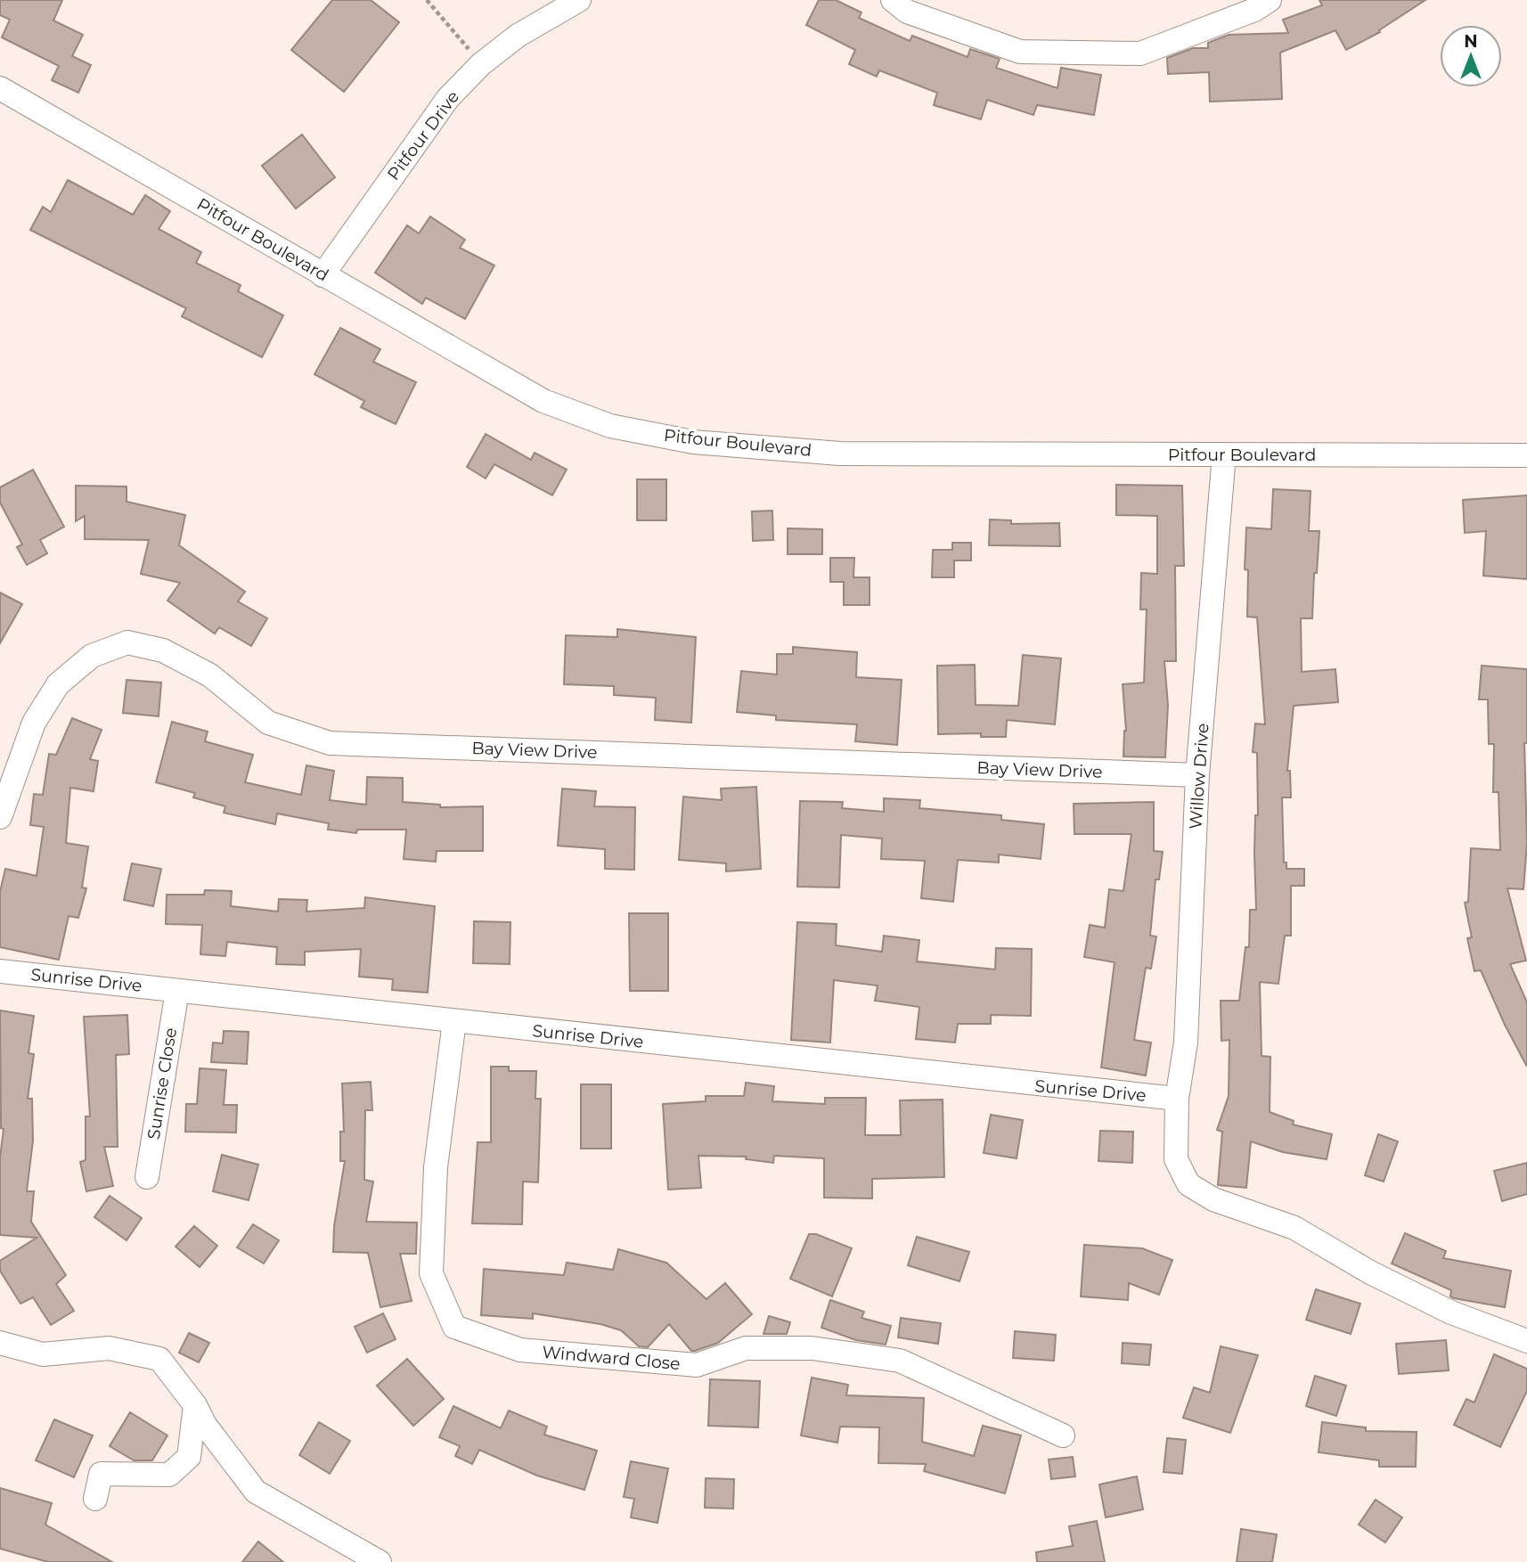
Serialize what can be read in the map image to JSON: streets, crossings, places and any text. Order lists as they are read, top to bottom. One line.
{"streets":{"street":["Pitfour Drive","Pitfour Boulevard","Bay View Drive","Willow Drive","Sunrise Drive","Sunrise Close","Windward Close"]},"crossings":[["Pitfour Drive","Pitfour Boulevard"],["Pitfour Boulevard","Willow Drive"],["Bay View Drive","Willow Drive"],["Willow Drive","Sunrise Drive"],["Sunrise Drive","Sunrise Close"],["Sunrise Drive","Windward Close"]],"north":"top"}
